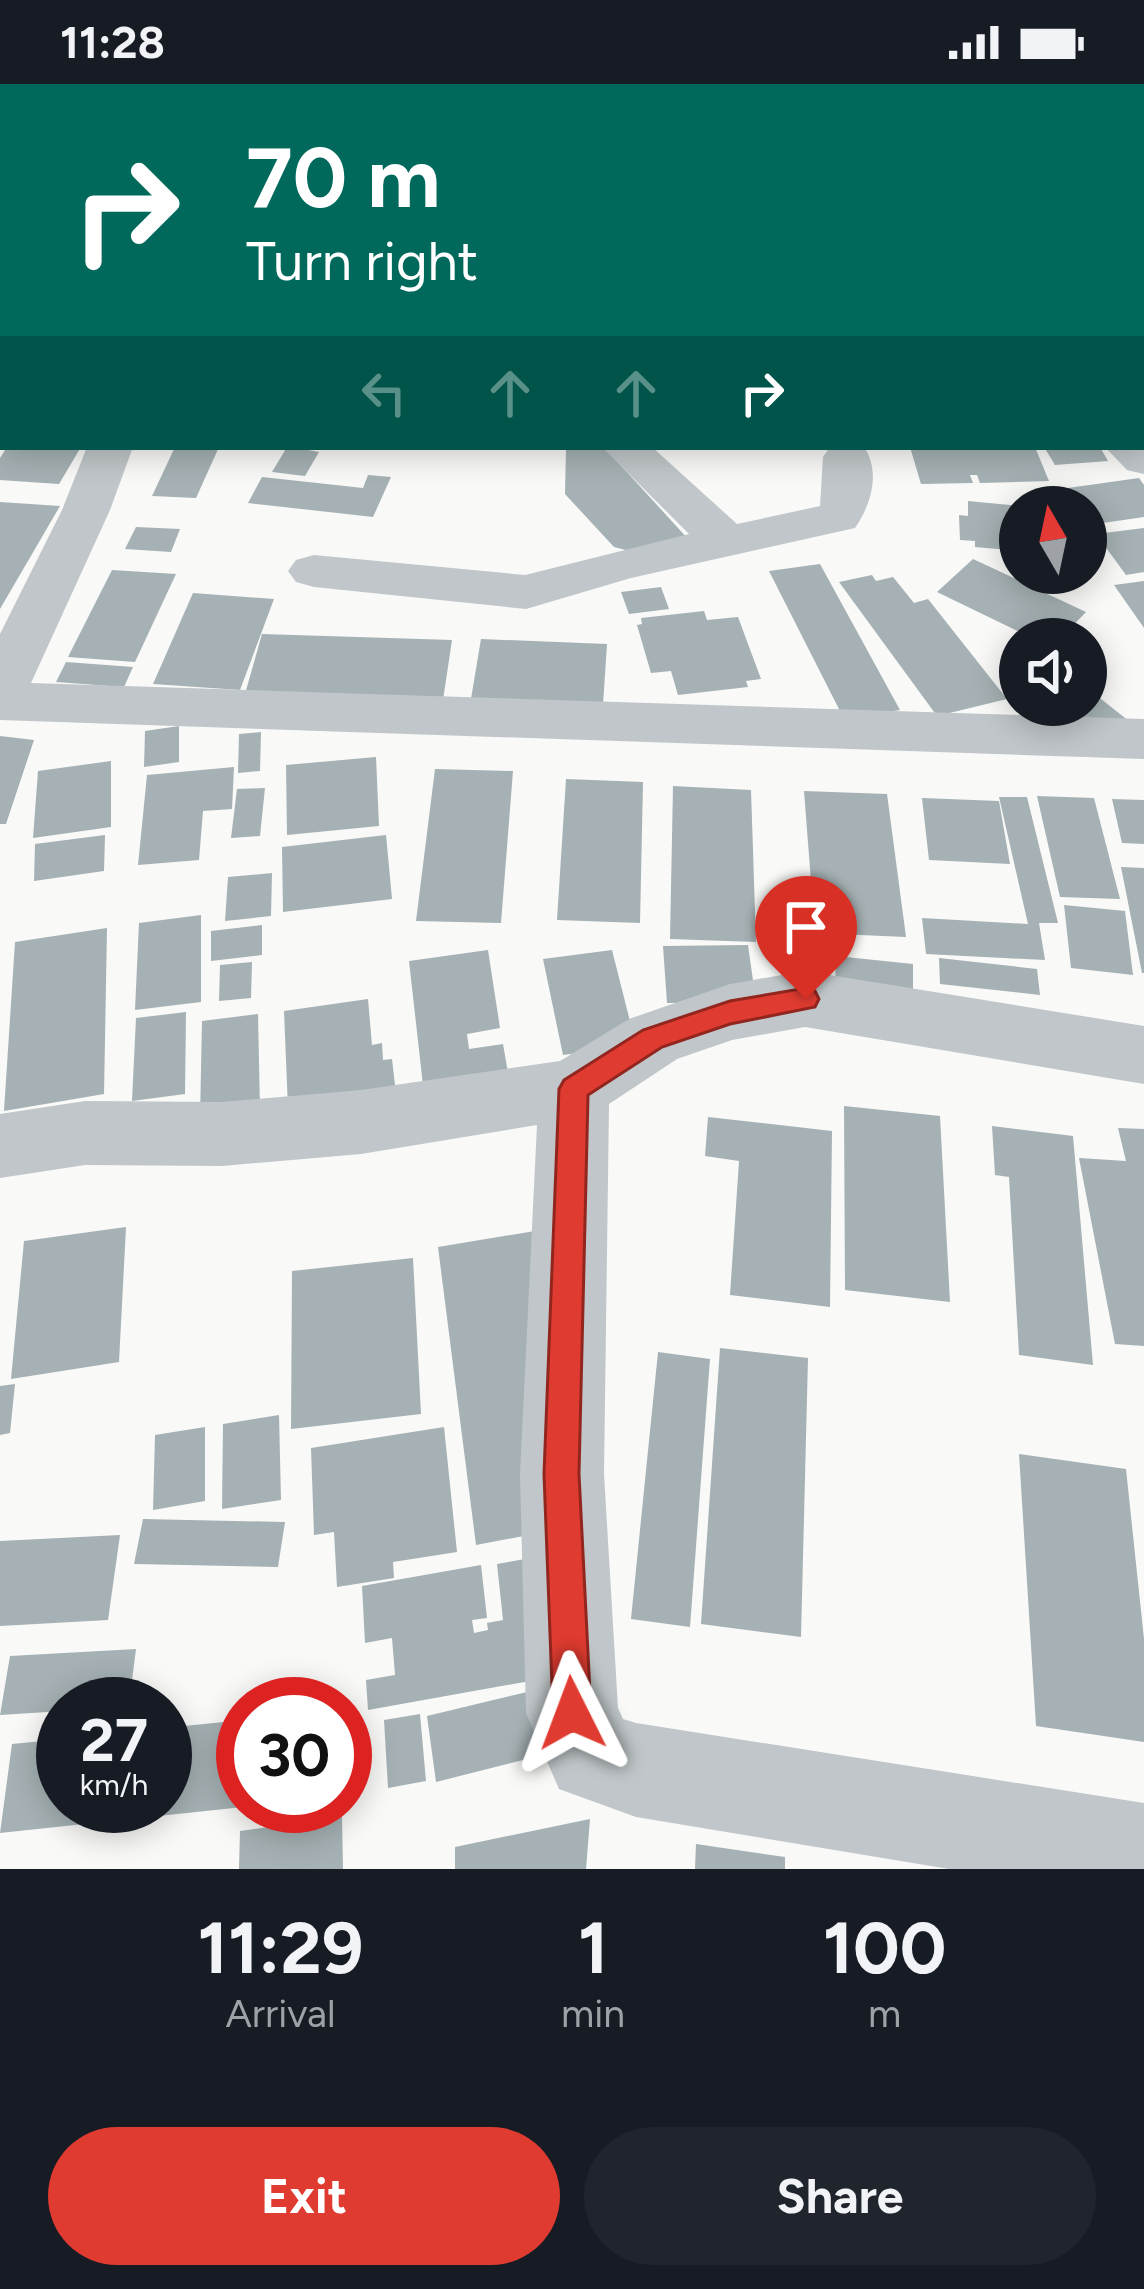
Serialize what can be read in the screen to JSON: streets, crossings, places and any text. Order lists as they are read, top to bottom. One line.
{"north":"top","page":{"status":"11:28","turn":["70 m","Turn right"],"speed":"27 km/h","limit":"30","eta":["11:29","Arrival","1","min","100","m"],"buttons":["Exit","Share"]}}
